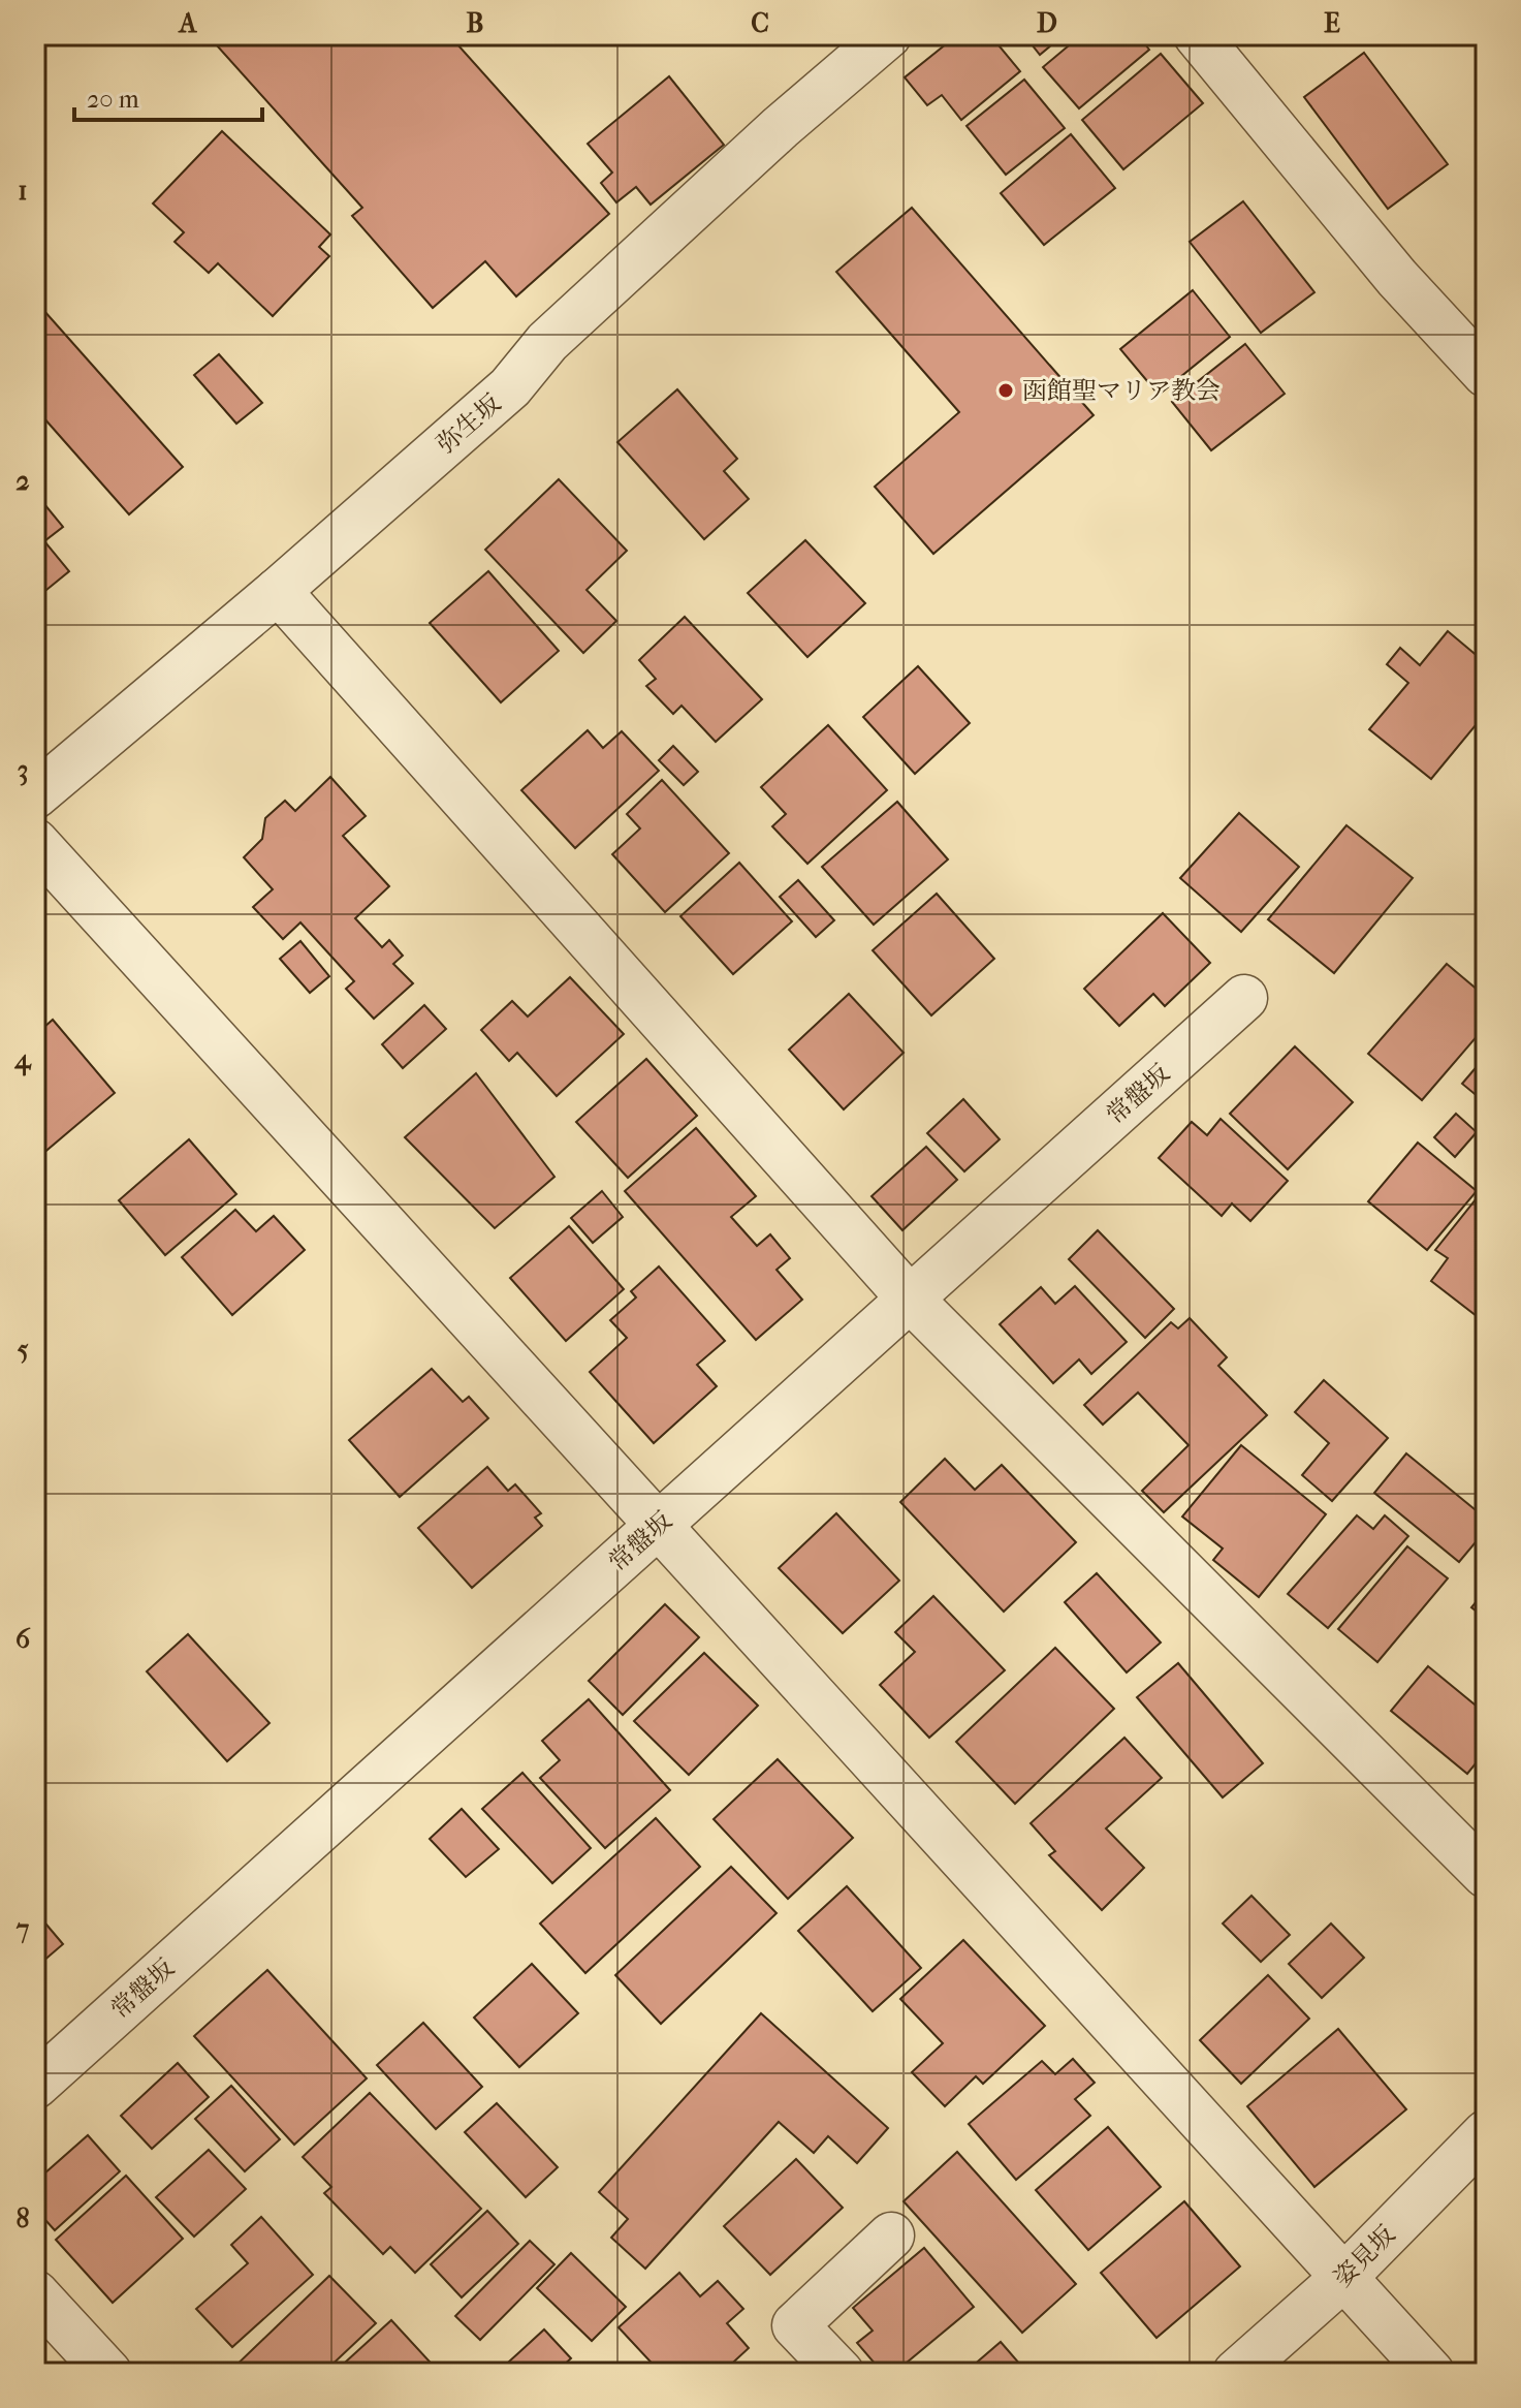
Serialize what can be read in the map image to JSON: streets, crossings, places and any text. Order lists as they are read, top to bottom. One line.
{"streets":{"street":["弥生坂","常盤坂","姿見坂"]},"places":["函館聖マリア教会"],"scale_bar":"20 m","grid":{"columns":["A","B","C","D","E"],"rows":["1","2","3","4","5","6","7","8"]}}
